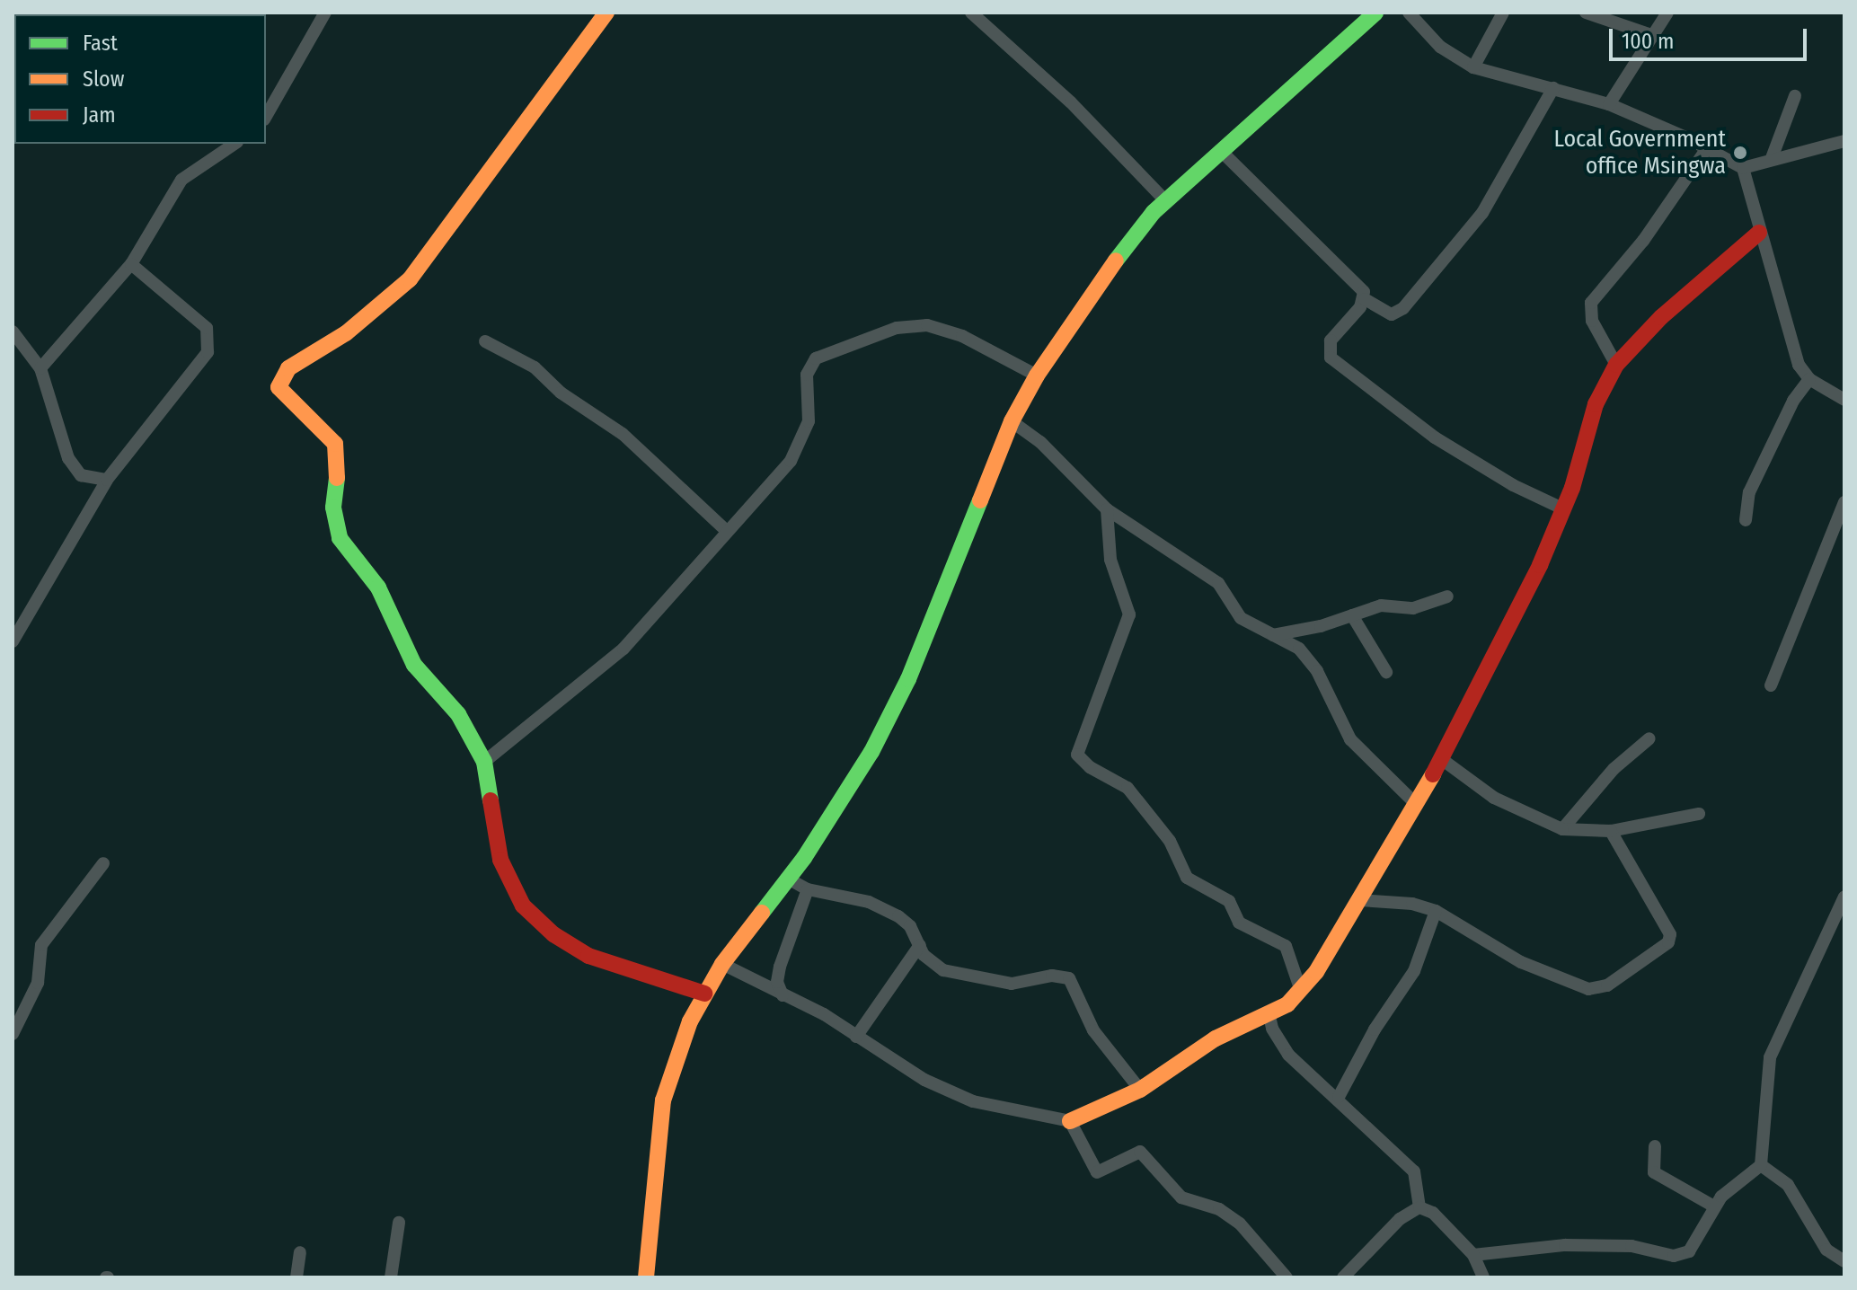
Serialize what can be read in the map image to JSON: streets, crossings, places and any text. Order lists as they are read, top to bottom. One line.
{"places":["Local Government office Msingwa"],"legend":["Fast","Slow","Jam"],"scale_bar":"100 m"}
